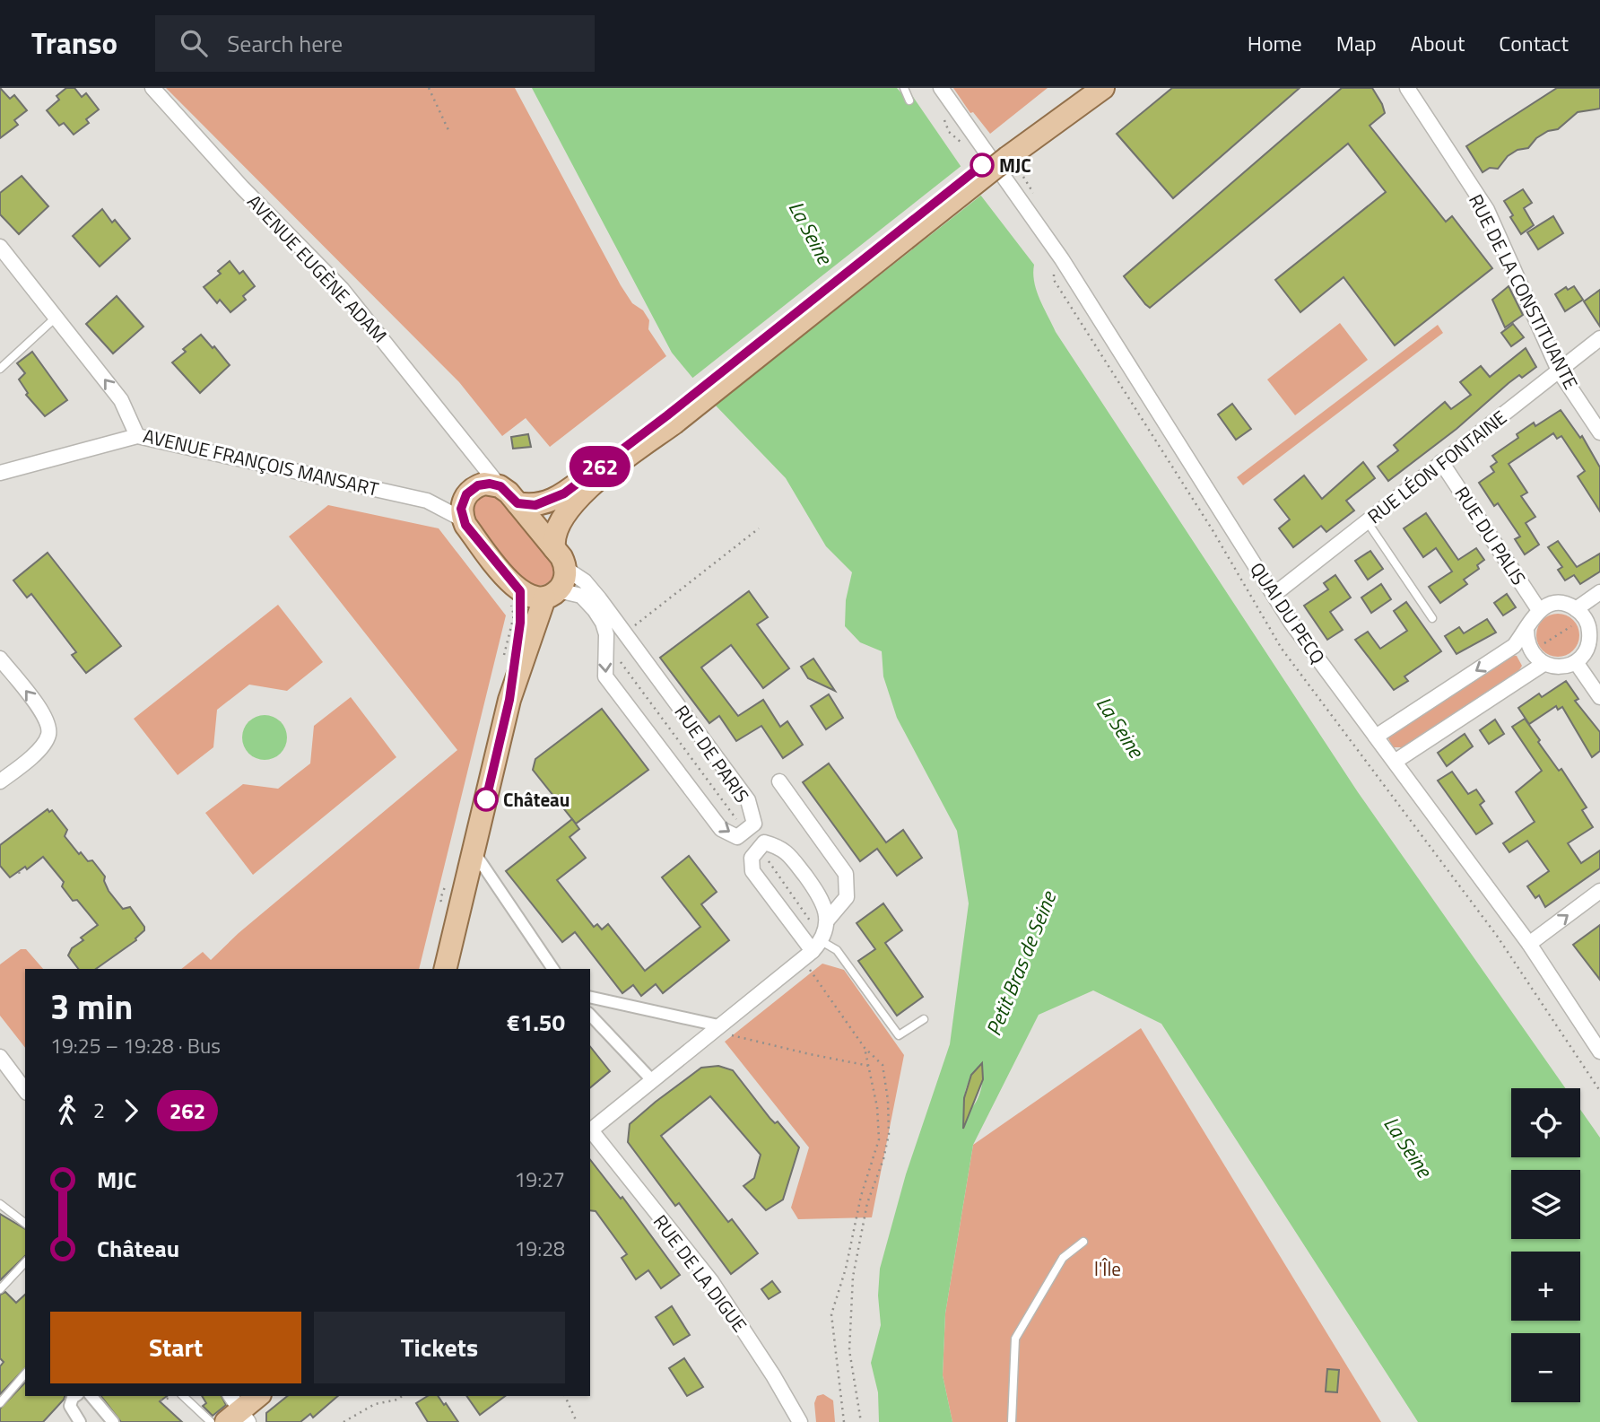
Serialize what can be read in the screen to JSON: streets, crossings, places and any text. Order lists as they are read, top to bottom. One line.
{"streets":{"street":["AVENUE EUGÈNE ADAM","RUE DE LA CONSTITUANTE","AVENUE FRANÇOIS MANSART","RUE LÉON FONTAINE","RUE DU PALIS","QUAI DU PECQ","RUE DE PARIS","RUE DE LA DIGUE"]},"crossings":[["RUE DE LA CONSTITUANTE","RUE LÉON FONTAINE"],["RUE LÉON FONTAINE","RUE DU PALIS"],["RUE LÉON FONTAINE","QUAI DU PECQ"]],"water":["La Seine","Petit Bras de Seine"],"parks":["l'Île"],"places":["MJC","Château"],"lines":["bus line 262"],"page":{"header":"Transo","search":"Search here","nav":["Home","Map","About","Contact"],"on_map":"262","heading":["3 min","19:25 – 19:28 · Bus","€1.50"],"legs":["2","262"],"map_buttons":["+","−"],"list":[{"name":"MJC","value":"19:27"},{"name":"Château","value":"19:28"}],"buttons":["Start","Tickets"]}}
